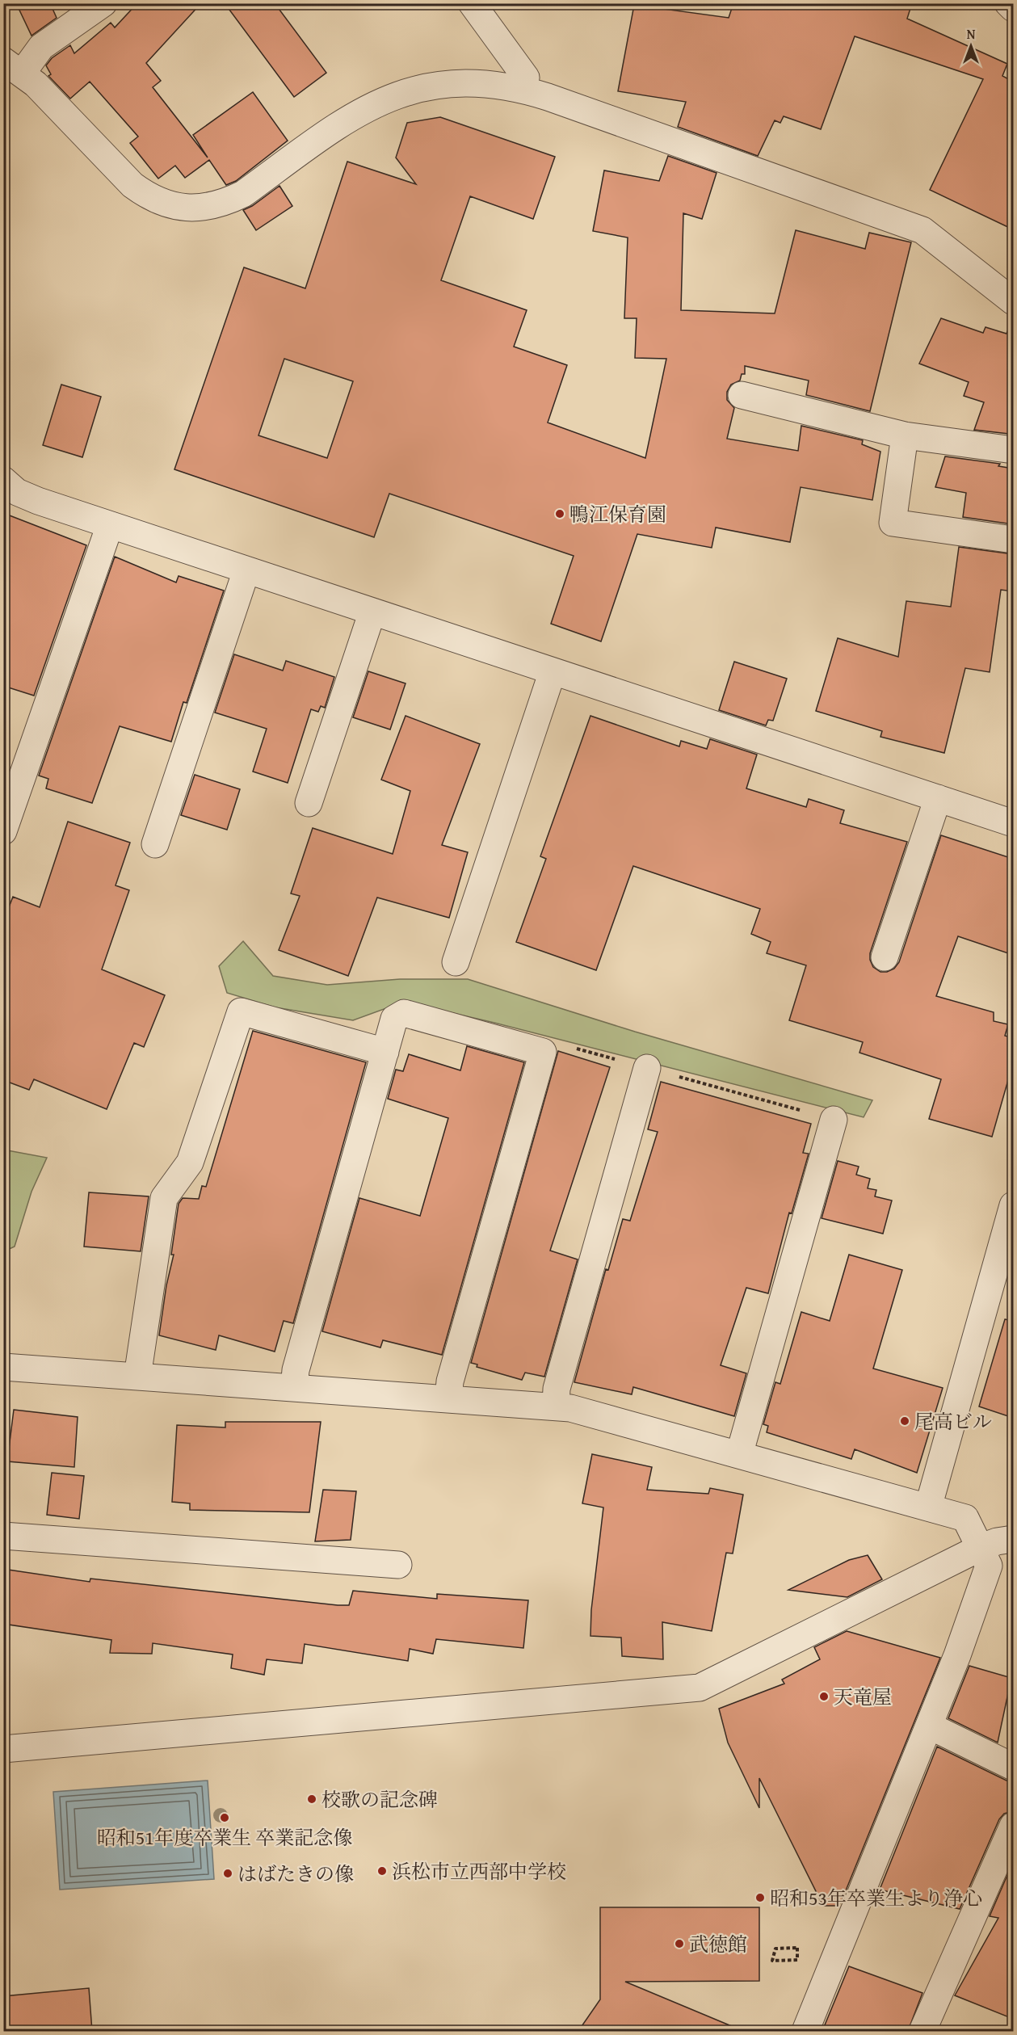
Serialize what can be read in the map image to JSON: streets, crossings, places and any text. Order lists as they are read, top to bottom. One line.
{"places":["鴨江保育園","尾高ビル","天竜屋","校歌の記念碑","昭和51年度卒業生 卒業記念像","浜松市立西部中学校","はばたきの像","昭和53年卒業生より浄心","武徳館"],"north":"top"}
